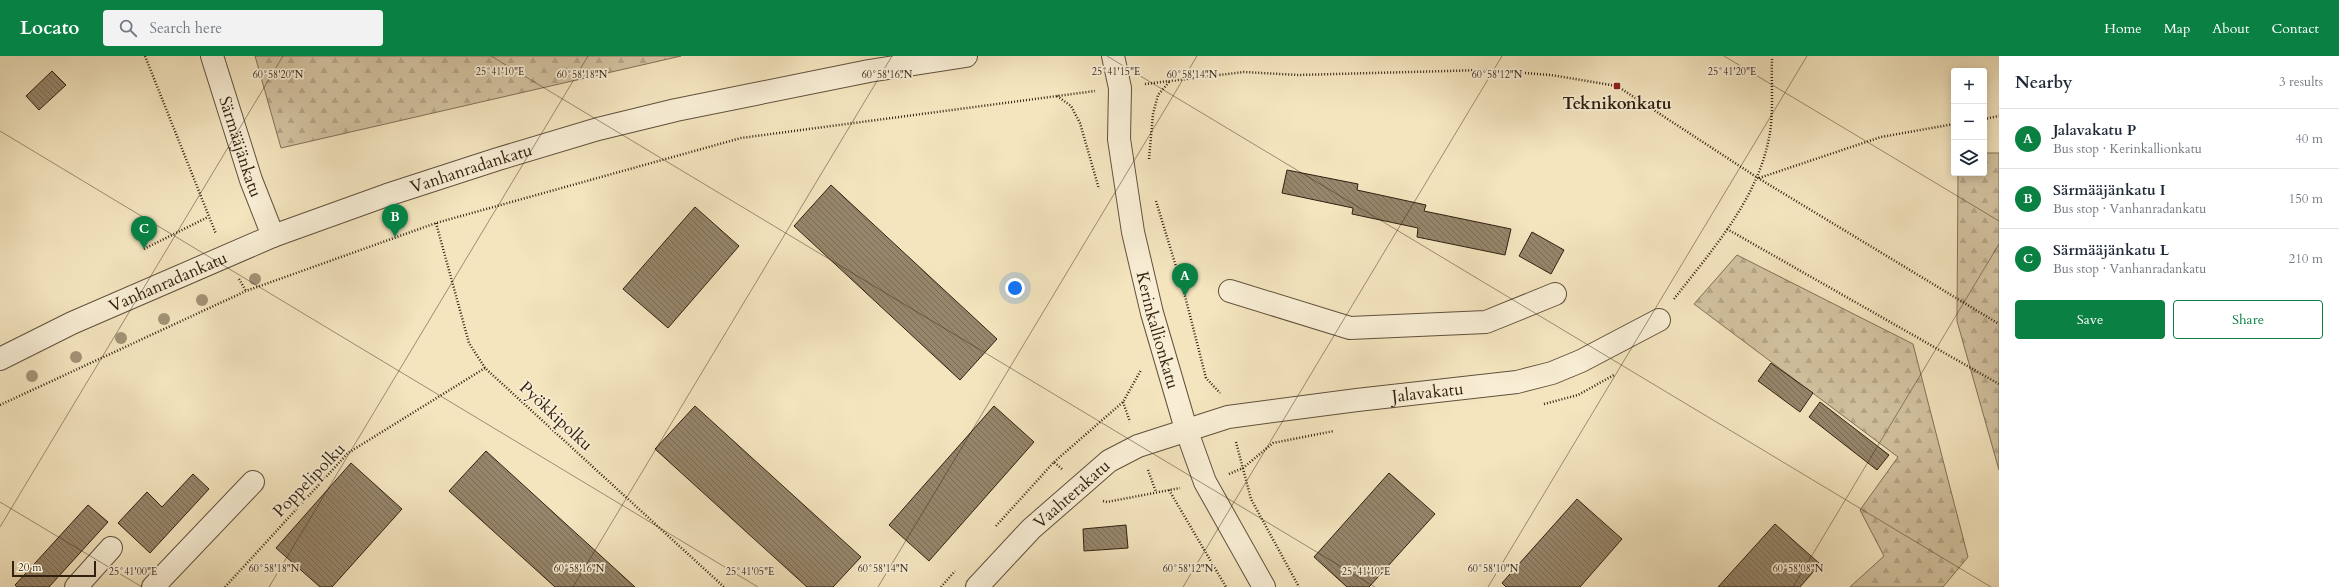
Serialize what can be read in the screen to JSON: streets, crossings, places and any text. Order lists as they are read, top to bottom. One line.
{"streets":{"street":["Särmääjänkatu","Vanhanradankatu","Kerinkallionkatu","Jalavakatu","Vaahterakatu"],"path":["Pyökkipolku","Poppelipolku"]},"crossings":[["Särmääjänkatu","Vanhanradankatu"],["Kerinkallionkatu","Jalavakatu"],["Kerinkallionkatu","Vaahterakatu"],["Jalavakatu","Vaahterakatu"],["Pyökkipolku","Poppelipolku"]],"places":{"transit":["Teknikonkatu"]},"scale_bar":"20 m","page":{"header":"Locato","search":"Search here","nav":["Home","Map","About","Contact"],"heading":["Nearby","3 results"],"map_buttons":["+","−"],"list":[{"mark":"A","name":"Jalavakatu P","note":"Bus stop · Kerinkallionkatu","value":"40 m"},{"mark":"B","name":"Särmääjänkatu I","note":"Bus stop · Vanhanradankatu","value":"150 m"},{"mark":"C","name":"Särmääjänkatu L","note":"Bus stop · Vanhanradankatu","value":"210 m"}],"pins":["B","C","A"],"buttons":["Save","Share"],"scale":"20 m"},"coordinates":["25°41'10\"E","25°41'15\"E","25°41'20\"E","60°58'12\"N","60°58'20\"N","60°58'18\"N","60°58'16\"N","60°58'14\"N","60°58'10\"N","60°58'08\"N","25°41'00\"E","25°41'05\"E"]}
